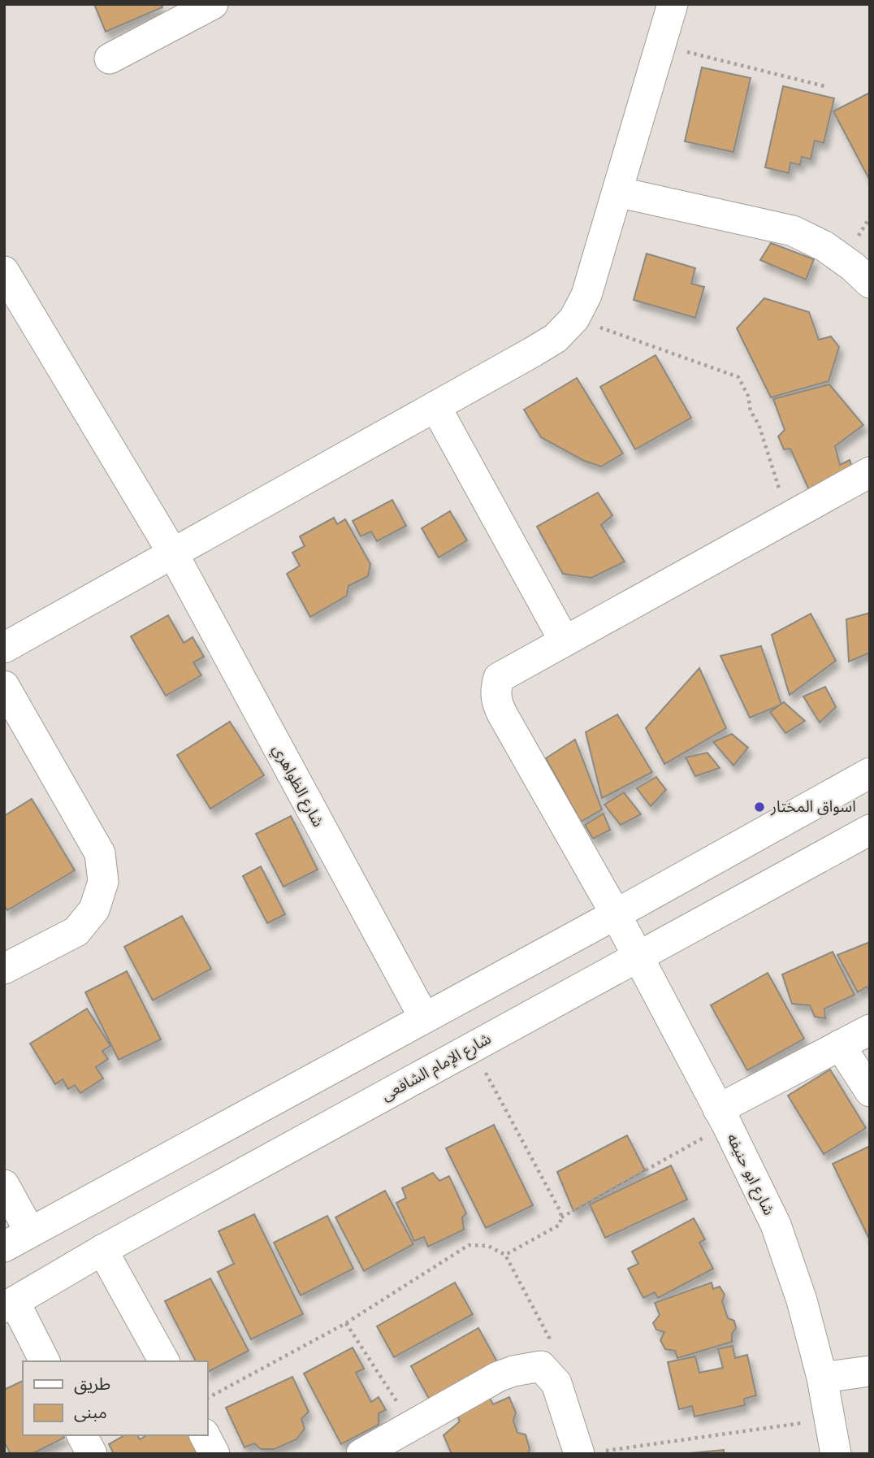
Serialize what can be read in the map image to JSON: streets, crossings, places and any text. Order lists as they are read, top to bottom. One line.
{"streets":{"street":["شارع الظواهري","شارع الإمام الشافعى","شارع ابو حنيفه"]},"crossings":[["شارع الإمام الشافعى","شارع ابو حنيفه"]],"places":["اسواق المختار"],"legend":["طريق","مبنى"]}
